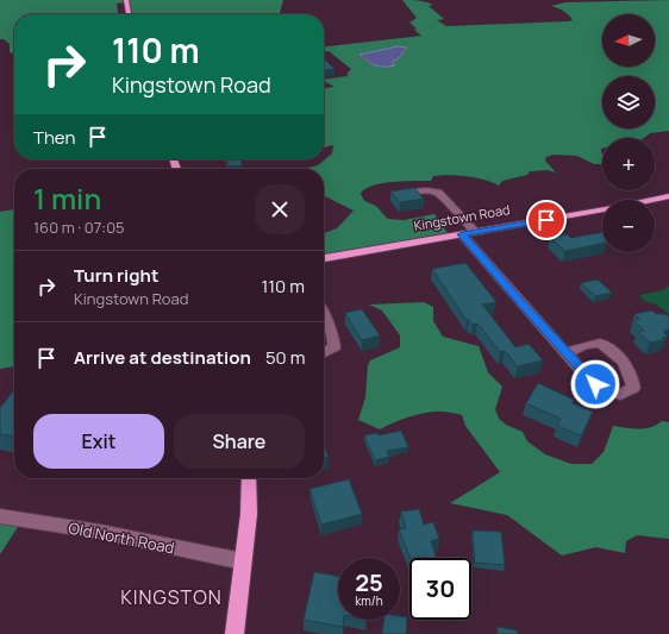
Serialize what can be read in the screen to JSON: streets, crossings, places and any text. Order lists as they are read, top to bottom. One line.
{"streets":{"main road":["Kingstown Road"],"street":["Old North Road"]},"districts":["KINGSTON"],"north":"left","page":{"map_buttons":["+","−"],"turn":["110 m","Kingstown Road"],"then":"Then","heading":["1 min","160 m · 07:05"],"list":[{"name":"Turn right","note":"Kingstown Road","value":"110 m"},{"name":"Arrive at destination","value":"50 m"}],"buttons":["Exit","Share"],"speed":"25 km/h","limit":"30"}}
